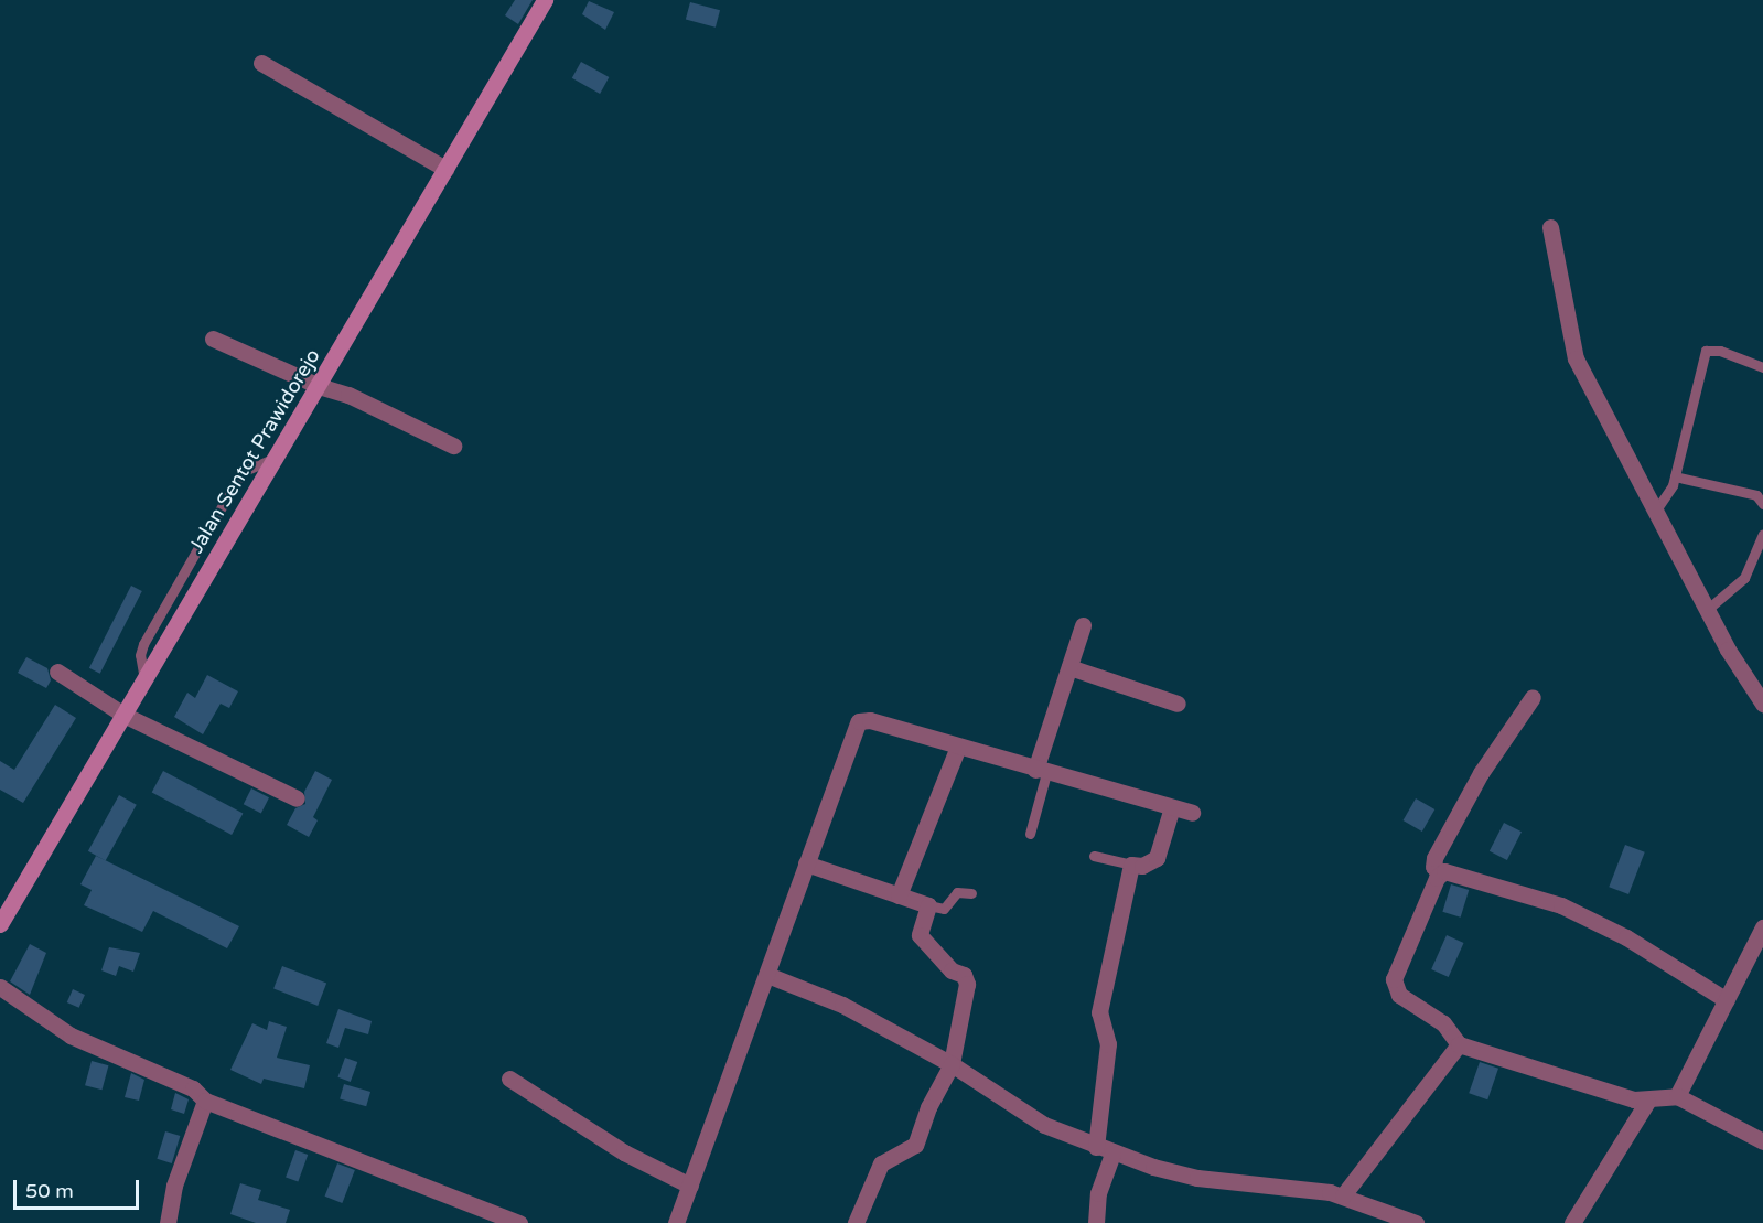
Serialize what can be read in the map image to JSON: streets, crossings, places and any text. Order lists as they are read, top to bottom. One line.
{"streets":{"main road":["Jalan Sentot Prawidorejo"]},"scale_bar":"50 m"}
